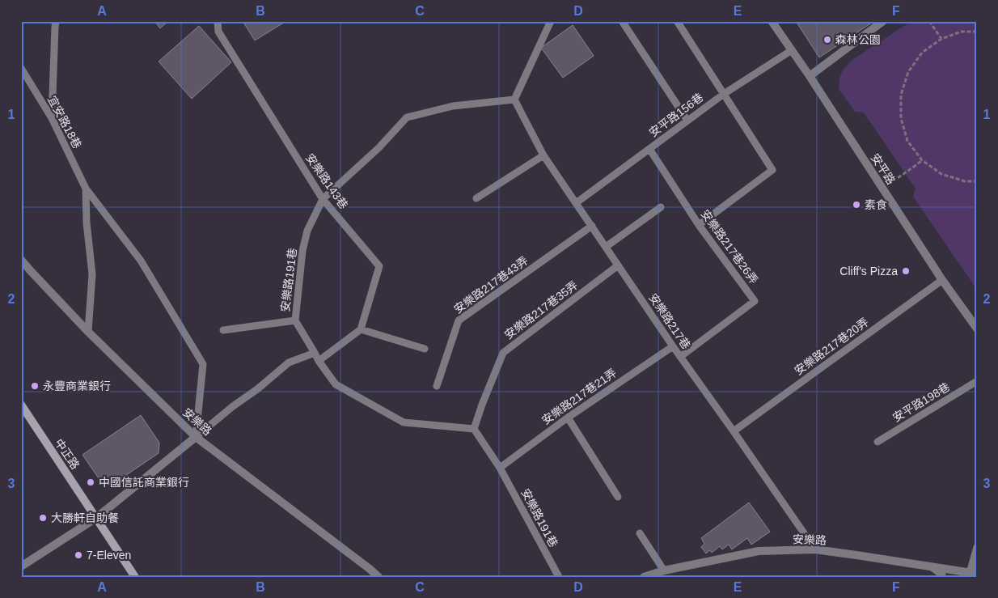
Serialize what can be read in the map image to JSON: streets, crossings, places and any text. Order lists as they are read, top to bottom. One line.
{"streets":{"street":["安平路","安樂路","中正路"],"lane":["安平路156巷","宜安路18巷","安樂路143巷","安樂路217巷26弄","安樂路191巷","安樂路217巷43弄","安樂路217巷35弄","安樂路217巷","安樂路217巷20弄","安樂路217巷21弄","安平路198巷"]},"crossings":[["安平路156巷","安平路"],["安平路156巷","安樂路217巷26弄"],["安平路156巷","安樂路217巷"],["安平路","安樂路217巷20弄"],["安樂路143巷","安樂路191巷"],["安樂路217巷26弄","安樂路217巷"],["安樂路191巷","安樂路217巷35弄"],["安樂路191巷","安樂路217巷21弄"],["安樂路217巷43弄","安樂路217巷"],["安樂路217巷35弄","安樂路217巷"],["安樂路217巷","安樂路217巷20弄"],["安樂路217巷","安樂路217巷21弄"],["安樂路217巷","安樂路"]],"places":["森林公園","素食","Cliff's Pizza","永豐商業銀行","中國信託商業銀行","大勝軒自助餐","7-Eleven"],"grid":{"columns":["A","B","C","D","E","F"],"rows":["1","2","3"]}}
